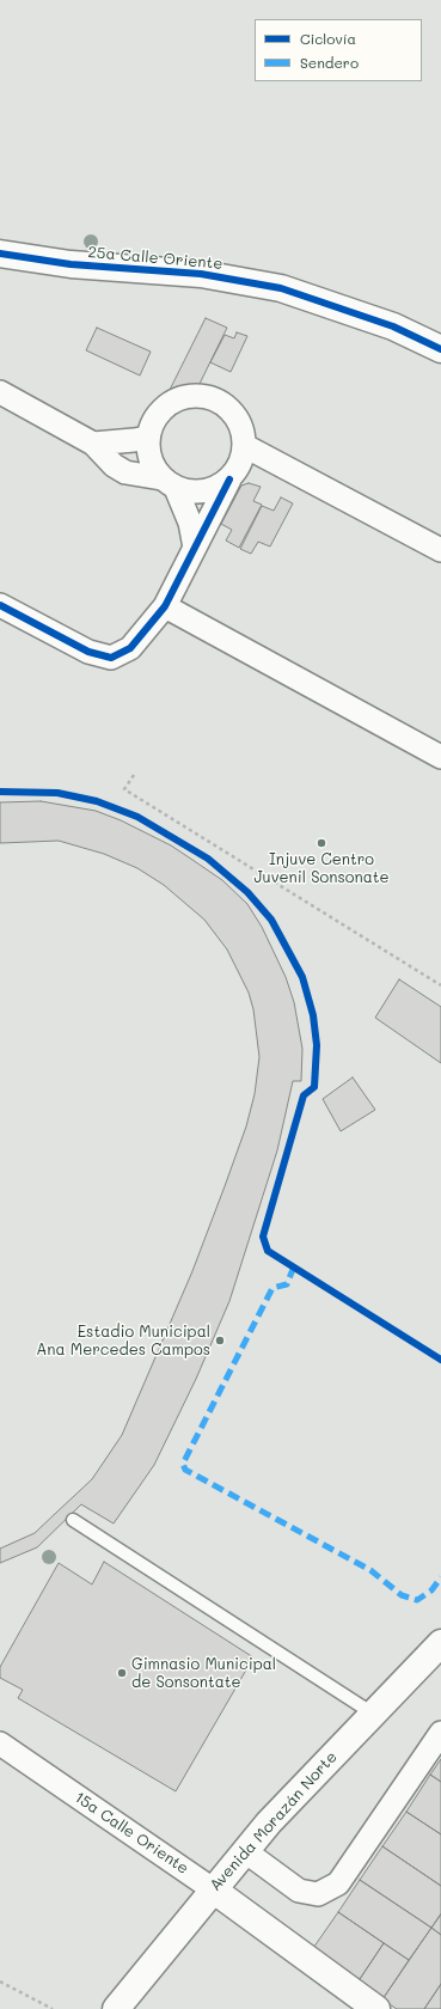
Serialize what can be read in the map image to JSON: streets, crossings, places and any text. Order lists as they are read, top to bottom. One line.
{"streets":{"main road":["25a Calle Oriente","Avenida Morazán Norte","15a Calle Oriente"]},"crossings":[["Avenida Morazán Norte","15a Calle Oriente"]],"places":["Injuve Centro Juvenil Sonsonate","Estadio Municipal Ana Mercedes Campos","Gimnasio Municipal de Sonsontate"],"legend":["Ciclovía","Sendero"]}
